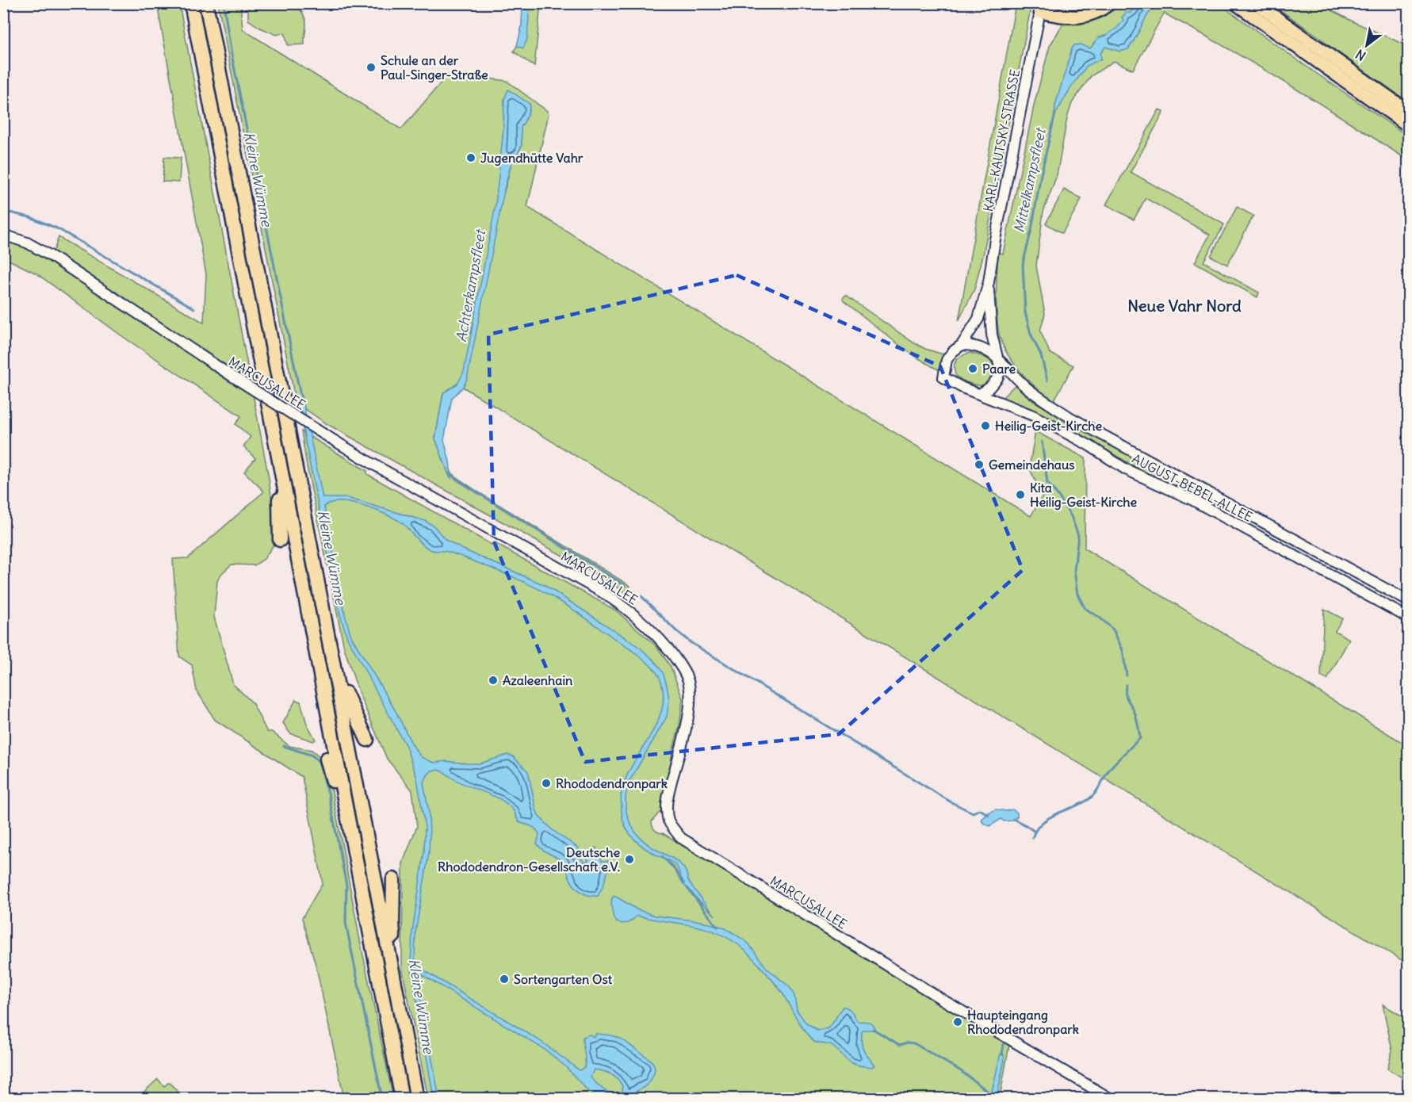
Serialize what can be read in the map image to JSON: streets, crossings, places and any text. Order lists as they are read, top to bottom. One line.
{"streets":{"street":["KARL-KAUTSKY-STRASSE","MARCUSALLEE","AUGUST-BEBEL-ALLEE"]},"crossings":[["KARL-KAUTSKY-STRASSE","AUGUST-BEBEL-ALLEE"]],"districts":["Neue Vahr Nord"],"water":["Kleine Wümme","Mittelkampsfleet","Achterkampsfleet"],"places":["Schule an der Paul-Singer-Straße","Jugendhütte Vahr","Paare","Heilig-Geist-Kirche","Gemeindehaus","Kita Heilig-Geist-Kirche","Azaleenhain","Rhododendronpark","Deutsche Rhododendron-Gesellschaft e.V.","Sortengarten Ost","Haupteingang Rhododendronpark"],"north":"bottom left"}
